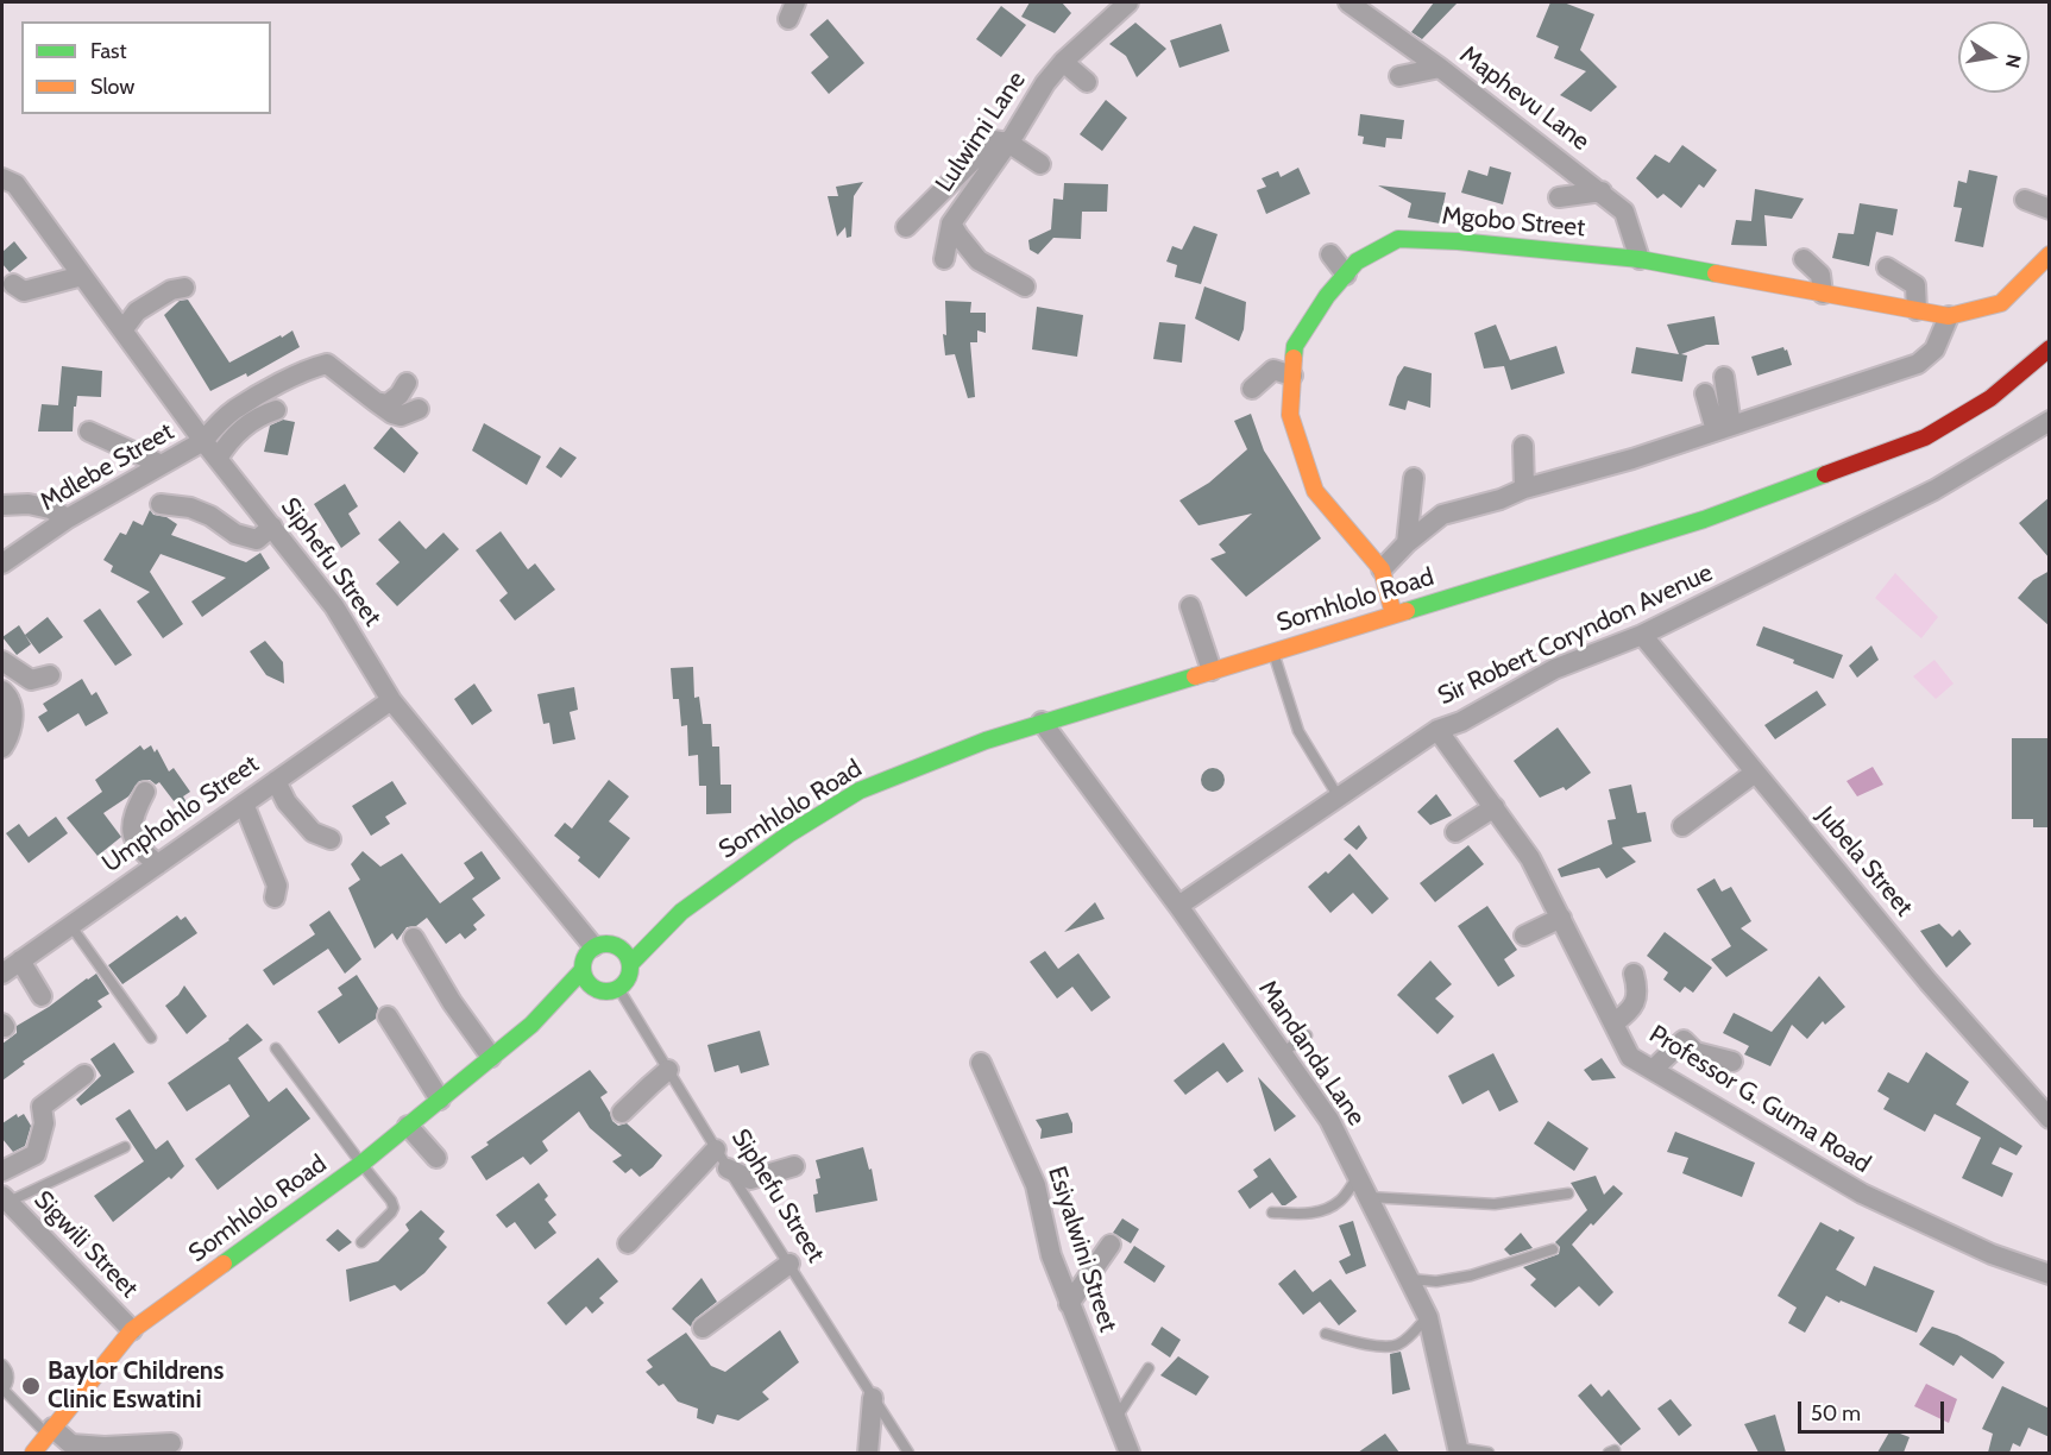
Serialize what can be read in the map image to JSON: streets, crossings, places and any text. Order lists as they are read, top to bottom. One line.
{"streets":{"main road":["Mgobo Street","Somhlolo Road"],"street":["Maphevu Lane","Lulwimi Lane","Mdlebe Street","Siphefu Street","Sir Robert Coryndon Avenue","Umphohlo Street","Jubela Street","Mandanda Lane","Professor G. Guma Road","Sigwili Street","Esiyalwini Street"]},"crossings":[["Maphevu Lane","Mgobo Street"],["Mgobo Street","Somhlolo Road"],["Mdlebe Street","Siphefu Street"],["Siphefu Street","Somhlolo Road"],["Siphefu Street","Umphohlo Street"],["Somhlolo Road","Mandanda Lane"],["Somhlolo Road","Sigwili Street"],["Sir Robert Coryndon Avenue","Jubela Street"],["Sir Robert Coryndon Avenue","Mandanda Lane"],["Sir Robert Coryndon Avenue","Professor G. Guma Road"]],"places":["Baylor Childrens Clinic Eswatini"],"legend":["Fast","Slow"],"scale_bar":"50 m","north":"right"}
